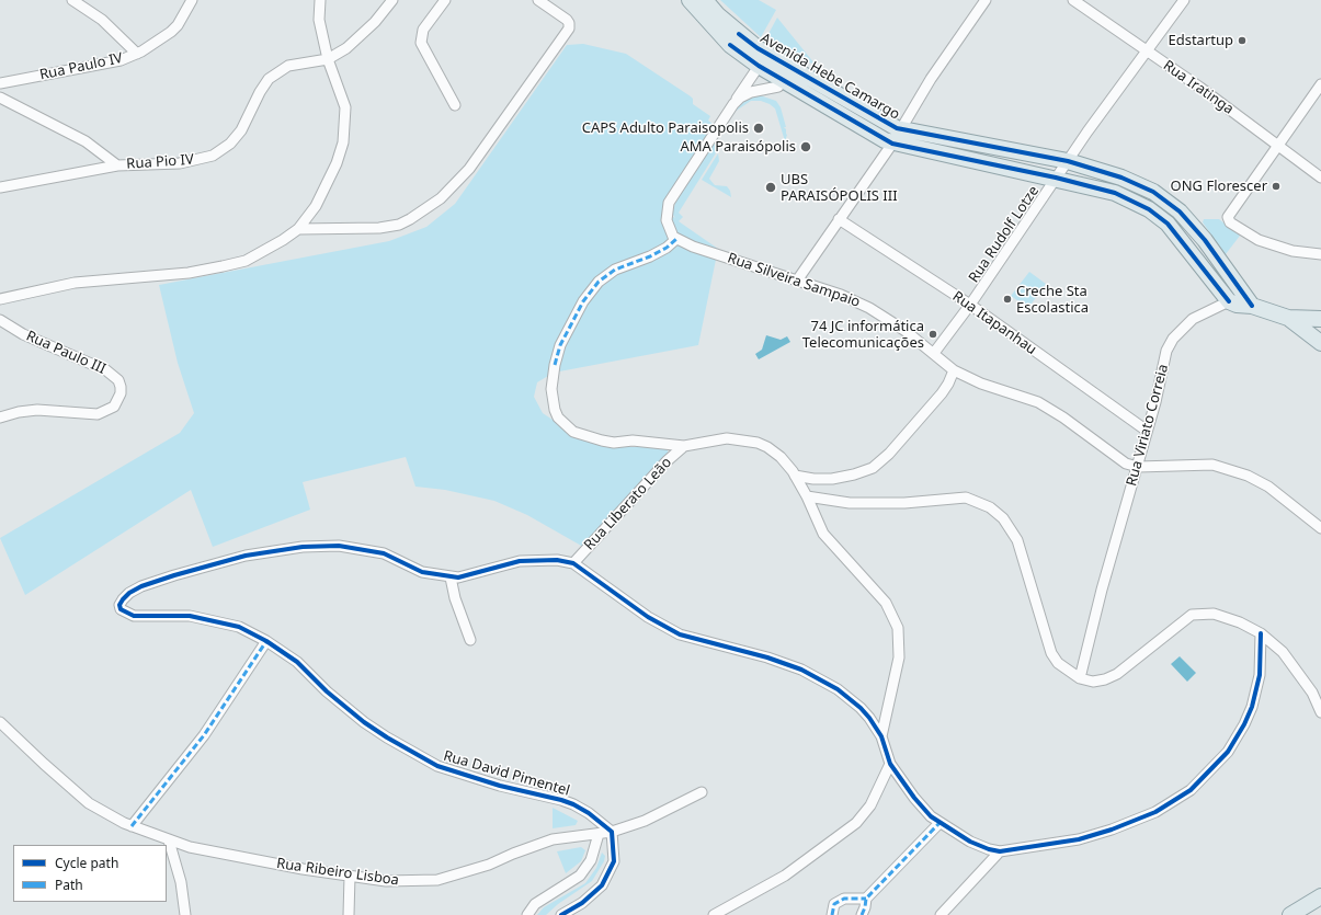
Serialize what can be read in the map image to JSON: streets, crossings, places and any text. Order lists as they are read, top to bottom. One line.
{"streets":{"main road":["Avenida Hebe Camargo"],"street":["Rua Paulo IV","Rua Iratinga","Rua Pio IV","Rua Rudolf Lotze","Rua Silveira Sampaio","Rua Itapanhau","Rua Paulo III","Rua Viriato Correia","Rua Liberato Leão","Rua David Pimentel","Rua Ribeiro Lisboa"]},"crossings":[["Avenida Hebe Camargo","Rua Rudolf Lotze"],["Avenida Hebe Camargo","Rua Viriato Correia"],["Rua Iratinga","Rua Rudolf Lotze"],["Rua Rudolf Lotze","Rua Silveira Sampaio"],["Rua Rudolf Lotze","Rua Itapanhau"],["Rua Silveira Sampaio","Rua Viriato Correia"],["Rua Itapanhau","Rua Viriato Correia"],["Rua Liberato Leão","Rua David Pimentel"],["Rua David Pimentel","Rua Ribeiro Lisboa"]],"places":["Edstartup","CAPS Adulto Paraisopolis","AMA Paraisópolis","ONG Florescer","UBS PARAISÓPOLIS III","Creche Sta Escolastica","74 JC informática Telecomunicações"],"legend":["Cycle path","Path"]}
